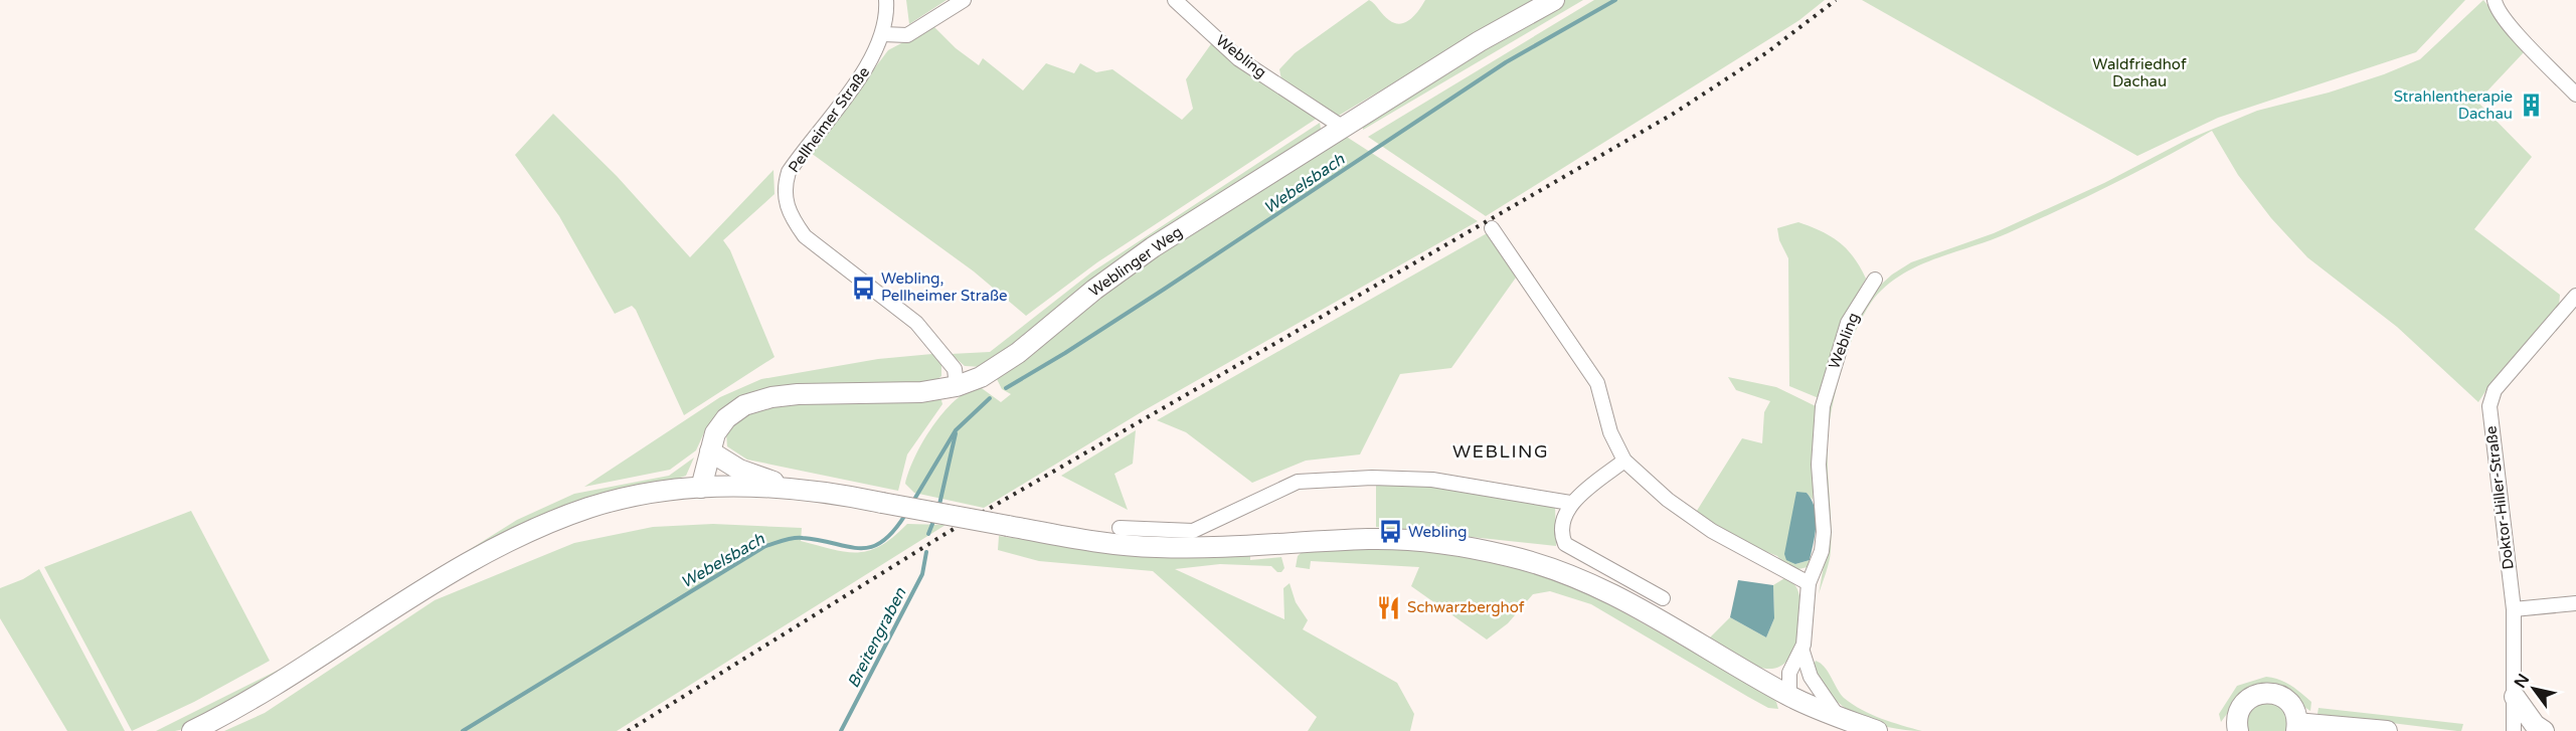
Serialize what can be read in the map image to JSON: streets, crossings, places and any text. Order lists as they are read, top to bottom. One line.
{"streets":{"main road":["Weblinger Weg"],"street":["Webling","Pellheimer Straße","Doktor-Hiller-Straße"]},"crossings":[["Webling","Weblinger Weg"],["Pellheimer Straße","Weblinger Weg"]],"districts":["WEBLING"],"water":["Webelsbach","Breitengraben"],"parks":["Waldfriedhof Dachau"],"places":{"building":["Strahlentherapie Dachau"],"bus stop":["Webling, Pellheimer Straße","Webling"],"restaurant":["Schwarzberghof"]},"north":"top left"}
